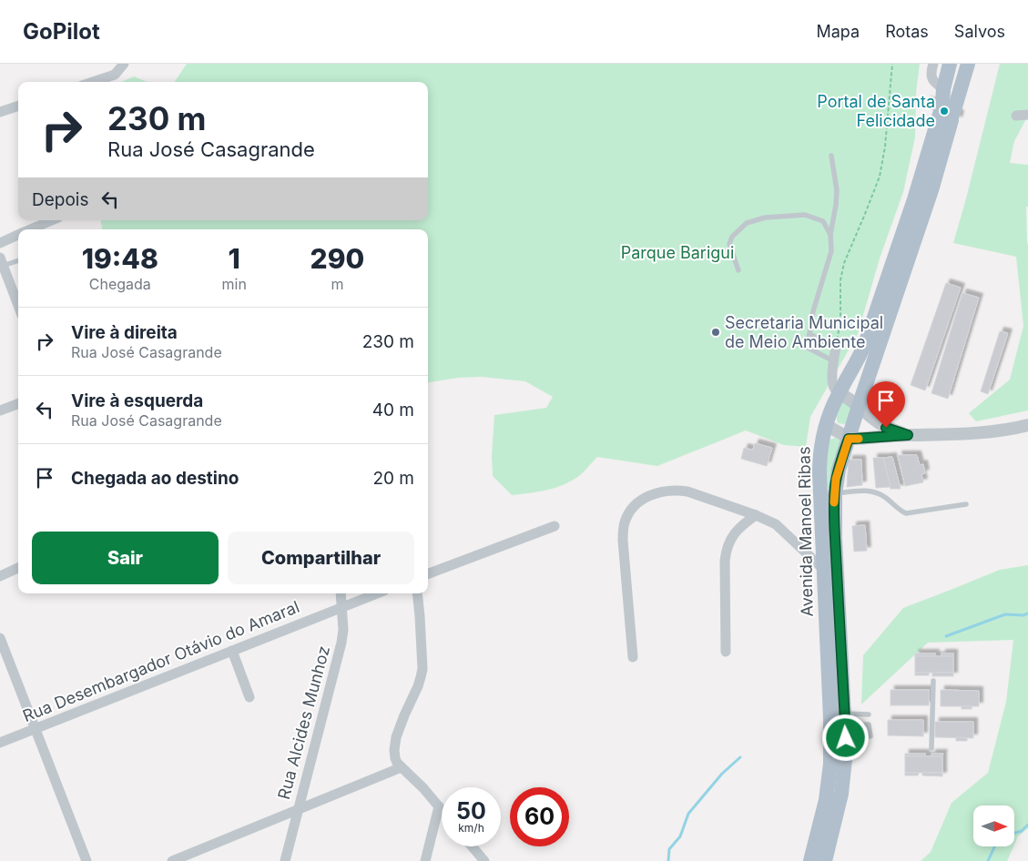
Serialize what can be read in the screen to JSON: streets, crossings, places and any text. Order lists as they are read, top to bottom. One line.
{"streets":{"main road":["Avenida Manoel Ribas"],"street":["Rua Desembargador Otávio do Amaral","Rua Alcides Munhoz"]},"crossings":[["Rua Desembargador Otávio do Amaral","Rua Alcides Munhoz"]],"parks":["Parque Barigui"],"places":["Portal de Santa Felicidade","Secretaria Municipal de Meio Ambiente"],"north":"right","page":{"header":"GoPilot","nav":["Mapa","Rotas","Salvos"],"turn":["230 m","Rua José Casagrande"],"then":"Depois","eta":["19:48","Chegada","1","min","290","m"],"list":[{"name":"Vire à direita","note":"Rua José Casagrande","value":"230 m"},{"name":"Vire à esquerda","note":"Rua José Casagrande","value":"40 m"},{"name":"Chegada ao destino","value":"20 m"}],"buttons":["Sair","Compartilhar"],"speed":"50 km/h","limit":"60"}}
